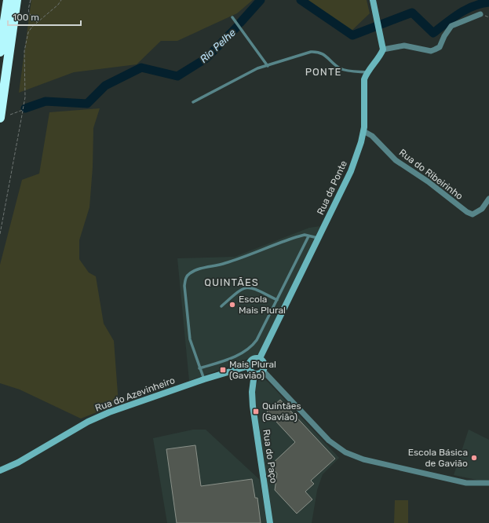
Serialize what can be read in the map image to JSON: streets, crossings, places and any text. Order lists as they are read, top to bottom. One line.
{"streets":{"street":["Rua do Ribeirinho","Rua da Ponte","Rua do Azevinheiro","Rua do Paço"]},"crossings":[["Rua do Ribeirinho","Rua da Ponte"],["Rua da Ponte","Rua do Azevinheiro"],["Rua da Ponte","Rua do Paço"],["Rua do Azevinheiro","Rua do Paço"]],"districts":["PONTE","QUINTÃES"],"water":["Rio Pelhe"],"places":{"other":["Escola Mais Plural","Escola Básica de Gavião"],"transit":["Mais Plural (Gavião)","Quintães (Gavião)"]},"scale_bar":"100 m"}
